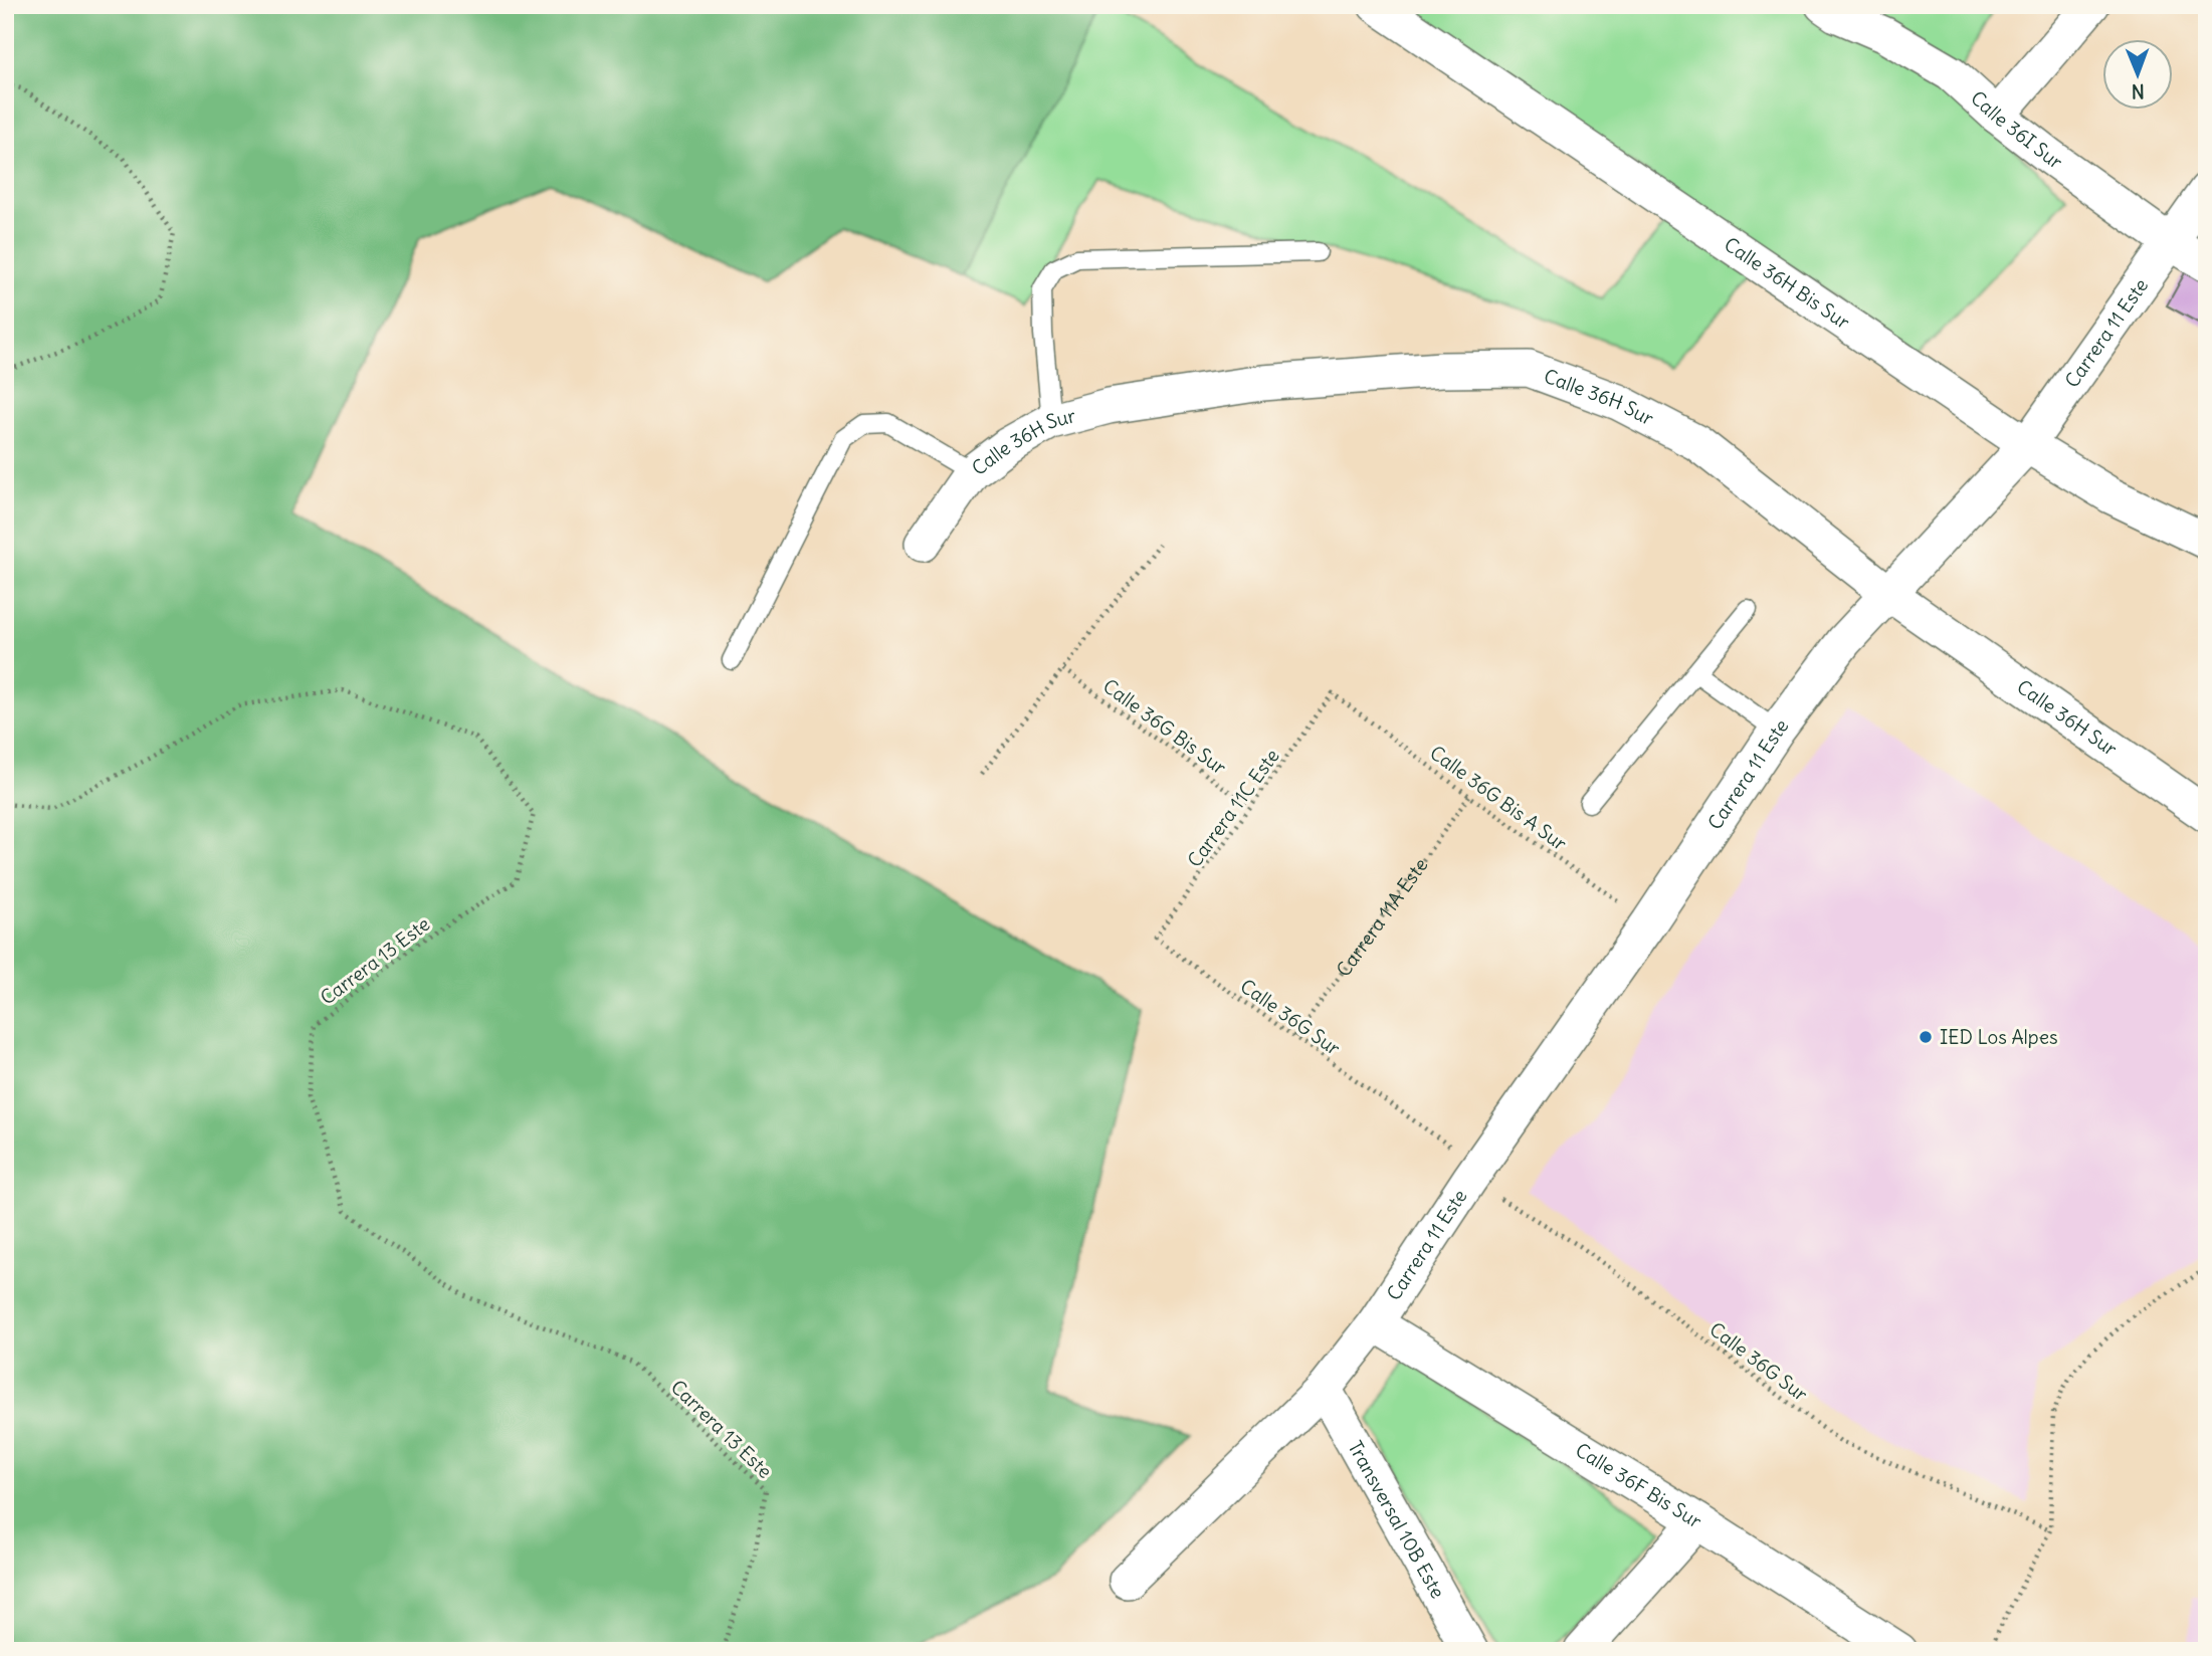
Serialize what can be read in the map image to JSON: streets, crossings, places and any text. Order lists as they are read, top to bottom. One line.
{"streets":{"street":["Calle 36I Sur","Calle 36H Bis Sur","Carrera 11 Este","Calle 36H Sur","Calle 36F Bis Sur","Transversal 10B Este"],"path":["Calle 36G Bis Sur","Calle 36G Bis A Sur","Carrera 11C Este","Carrera 11A Este","Carrera 13 Este","Calle 36G Sur"]},"crossings":[["Calle 36I Sur","Carrera 11 Este"],["Calle 36H Bis Sur","Carrera 11 Este"],["Carrera 11 Este","Calle 36H Sur"],["Carrera 11 Este","Calle 36G Bis A Sur"],["Carrera 11 Este","Calle 36G Sur"],["Carrera 11 Este","Calle 36F Bis Sur"],["Carrera 11 Este","Transversal 10B Este"],["Calle 36G Bis Sur","Carrera 11C Este"],["Calle 36G Bis A Sur","Carrera 11C Este"],["Calle 36G Bis A Sur","Carrera 11A Este"],["Carrera 11C Este","Calle 36G Sur"],["Carrera 11A Este","Calle 36G Sur"]],"places":["IED Los Alpes"],"north":"bottom"}
